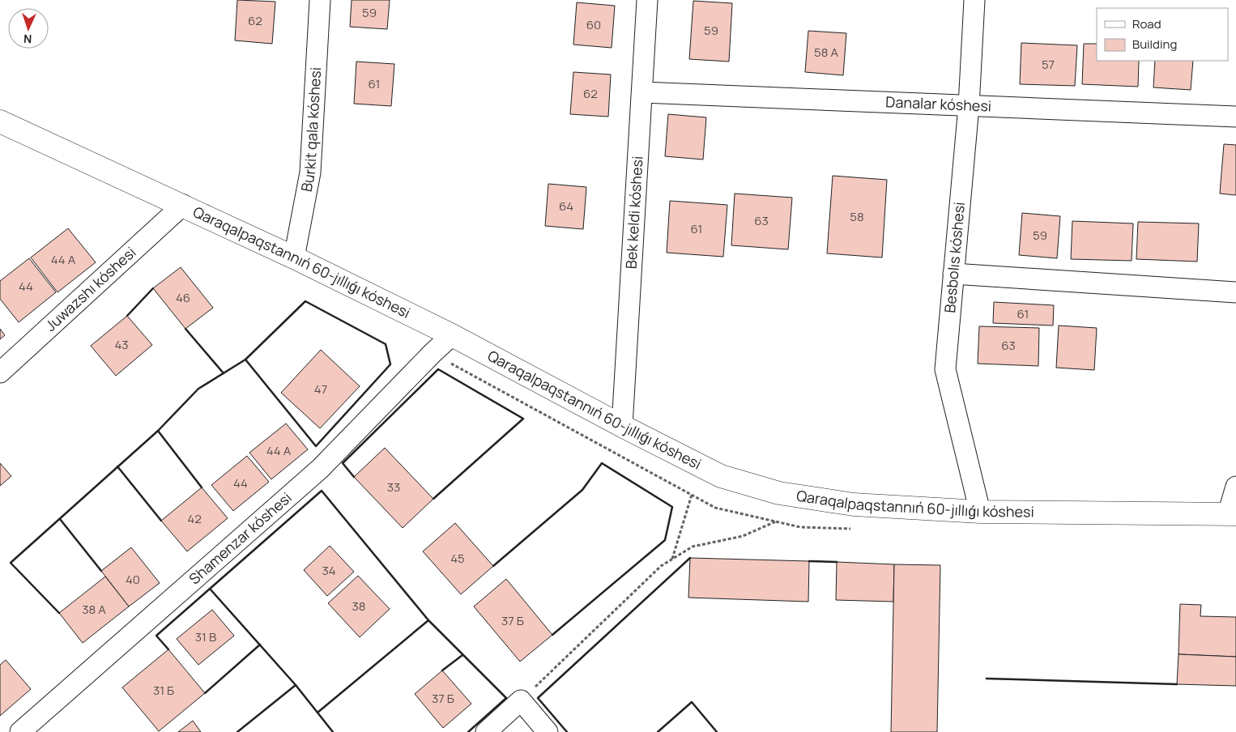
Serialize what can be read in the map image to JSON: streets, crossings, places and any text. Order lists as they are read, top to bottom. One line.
{"streets":{"street":["Danalar kóshesi","Burkit qala kóshesi","Bek keldi kóshesi","Besbolıs kóshesi","Qaraqalpaqstannıń 60-jıllıǵı kóshesi","Juwazshı kóshesi","Shamenzar kóshesi"]},"crossings":[["Danalar kóshesi","Bek keldi kóshesi"],["Danalar kóshesi","Besbolıs kóshesi"],["Burkit qala kóshesi","Qaraqalpaqstannıń 60-jıllıǵı kóshesi"],["Bek keldi kóshesi","Qaraqalpaqstannıń 60-jıllıǵı kóshesi"],["Besbolıs kóshesi","Qaraqalpaqstannıń 60-jıllıǵı kóshesi"],["Qaraqalpaqstannıń 60-jıllıǵı kóshesi","Juwazshı kóshesi"],["Qaraqalpaqstannıń 60-jıllıǵı kóshesi","Shamenzar kóshesi"]],"house_numbers":["59","62","60","59","58 А","57","61","62","64","58","63","61","59","44 А","44","46","61","43","63","47","44 А","44","33","42","45","34","40","38","38 А","37 Б","31 В","31 Б","37 Б"],"legend":["Road","Building"],"north":"bottom"}
